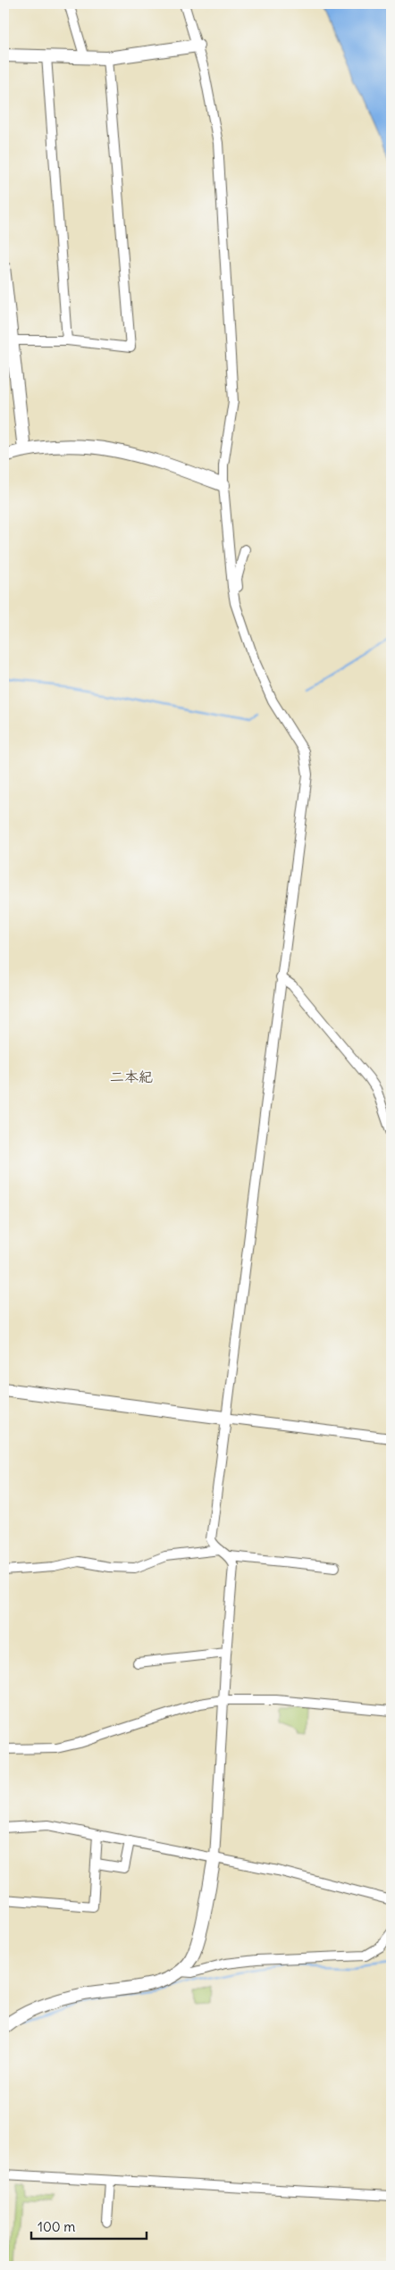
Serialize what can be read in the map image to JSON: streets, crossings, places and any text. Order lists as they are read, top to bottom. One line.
{"districts":["二本紀"],"scale_bar":"100 m"}
